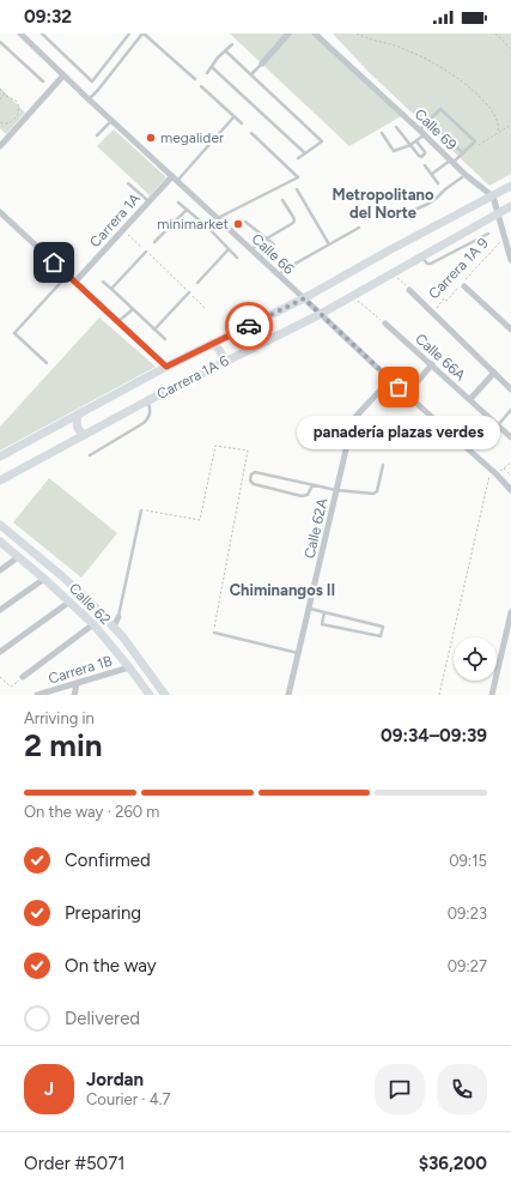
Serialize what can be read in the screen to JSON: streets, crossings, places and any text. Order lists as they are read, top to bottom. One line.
{"streets":{"street":["Calle 69","Carrera 1A","Calle 66","Calle 66A","Carrera 1A 6","Calle 62A","Calle 62","Carrera 1B"],"path":["Carrera 1A 9"]},"crossings":[["Calle 69","Carrera 1A 6"],["Carrera 1A","Calle 66"],["Calle 66","Carrera 1A 6"],["Calle 66","Calle 62A"],["Calle 62","Carrera 1B"]],"districts":["Metropolitano del Norte","Chiminangos II"],"places":["megalider","minimarket","panadería plazas verdes"],"page":{"status":"09:32","bubble":"panadería plazas verdes","heading":["2 min","Arriving in","09:34–09:39"],"panel":["Jordan","Courier · 4.7","Order #5071","$36,200"],"bar":"On the way · 260 m","list":[["Confirmed","09:15"],["Preparing","09:23"],["On the way","09:27"],"Delivered"],"round":"J"}}
